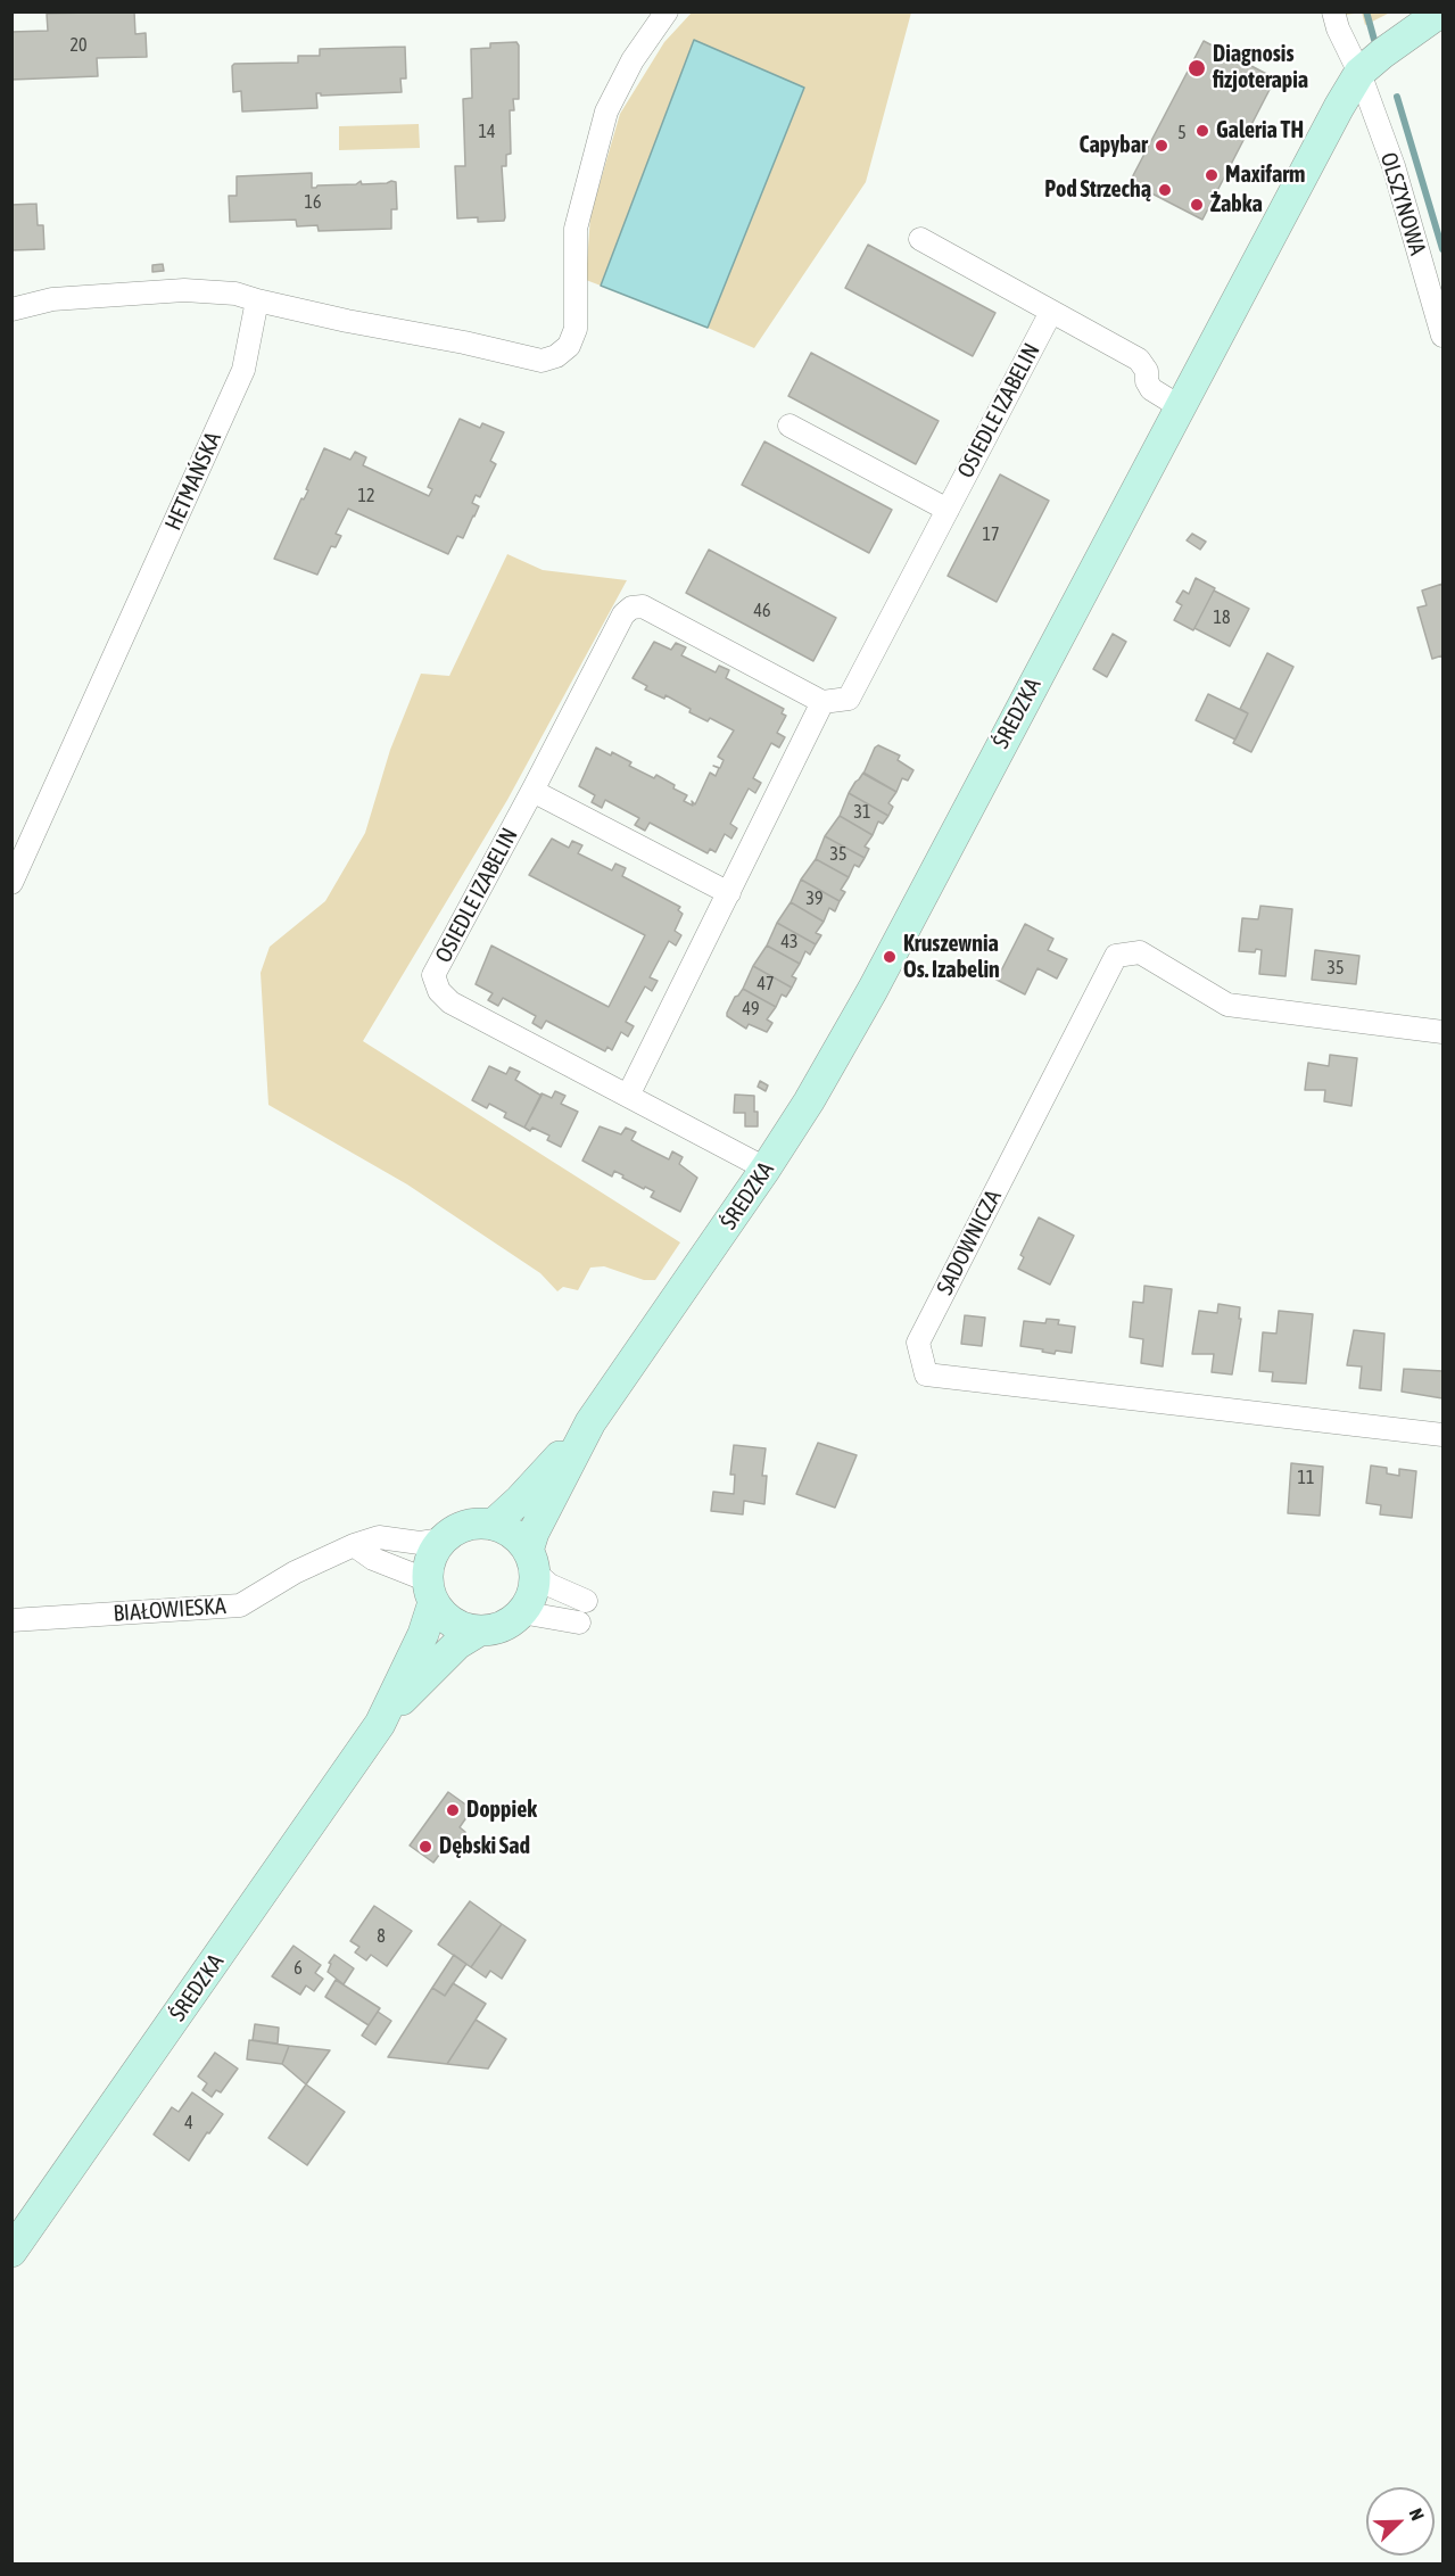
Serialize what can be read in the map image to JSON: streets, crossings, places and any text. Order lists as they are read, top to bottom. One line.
{"streets":{"street":["OLSZYNOWA","OSIEDLE IZABELIN","HETMAŃSKA","ŚREDZKA","SADOWNICZA","BIAŁOWIESKA"]},"crossings":[["OLSZYNOWA","ŚREDZKA"],["OSIEDLE IZABELIN","ŚREDZKA"],["ŚREDZKA","BIAŁOWIESKA"]],"places":["Diagnosis fizjoterapia","Galeria TH","Capybar","Maxifarm","Pod Strzechą","Żabka","Kruszewnia Os. Izabelin","Doppiek","Dębski Sad"],"house_numbers":["20","14","5","16","12","17","46","18","31","35","39","43","35","47","49","11","8","6","4"],"north":"top right"}
